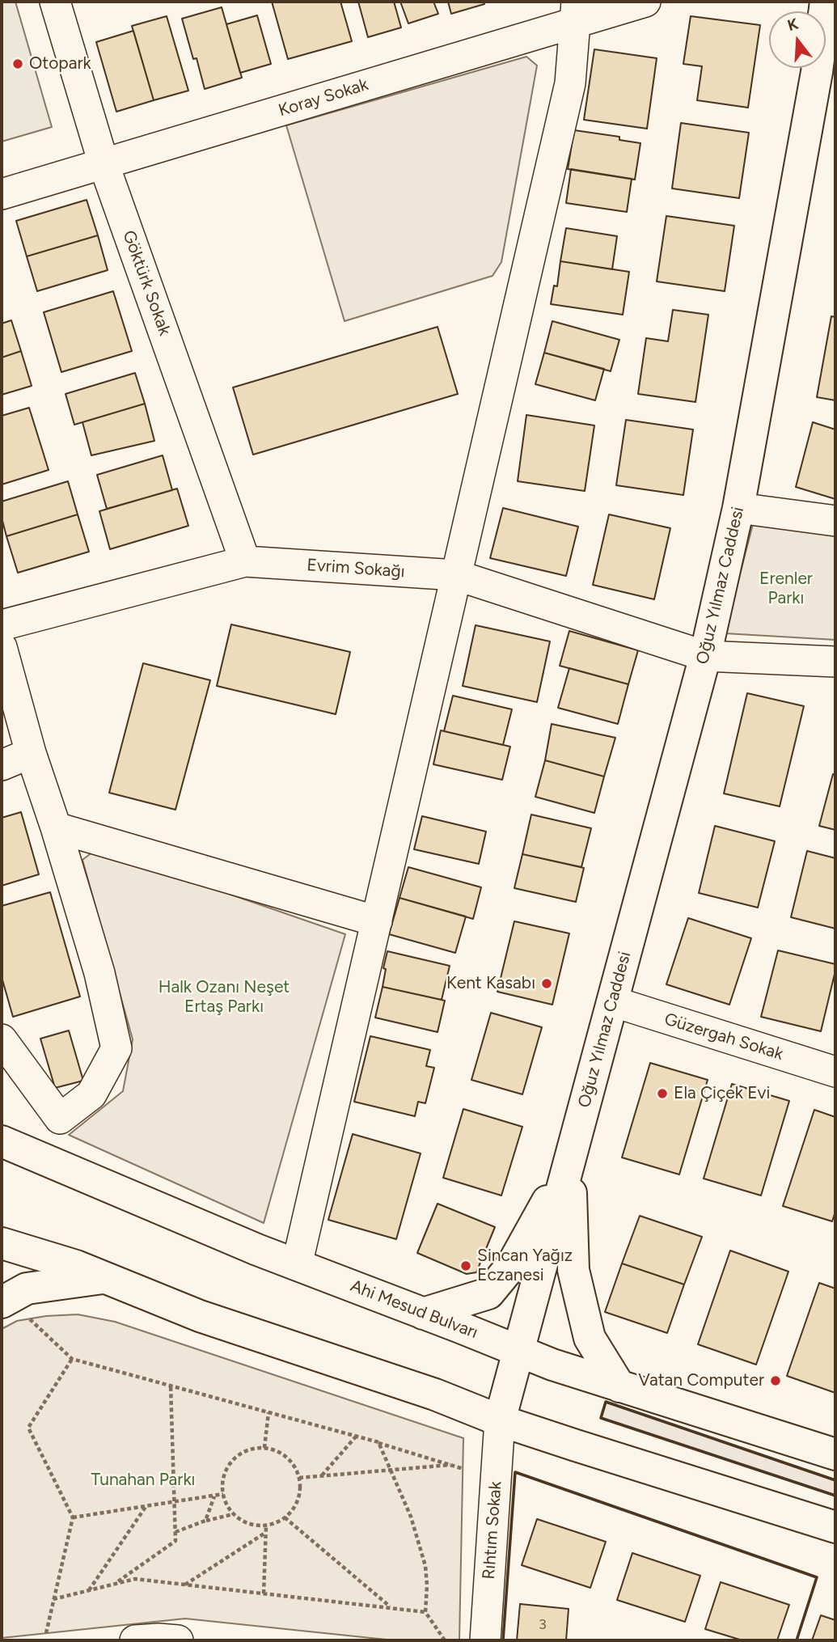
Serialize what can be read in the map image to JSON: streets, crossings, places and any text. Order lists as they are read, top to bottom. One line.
{"streets":{"main road":["Oğuz Yılmaz Caddesi","Ahi Mesud Bulvarı"],"street":["Koray Sokak","Göktürk Sokak","Evrim Sokağı","Güzergah Sokak","Rıhtım Sokak"]},"crossings":[["Koray Sokak","Göktürk Sokak"],["Göktürk Sokak","Evrim Sokağı"],["Evrim Sokağı","Oğuz Yılmaz Caddesi"],["Oğuz Yılmaz Caddesi","Güzergah Sokak"]],"parks":["Erenler Parkı","Halk Ozanı Neşet Ertaş Parkı","Tunahan Parkı"],"places":["Otopark","Kent Kasabı","Ela Çiçek Evi","Sincan Yağız Eczanesi","Vatan Computer"],"house_numbers":["3"],"north":"top"}
